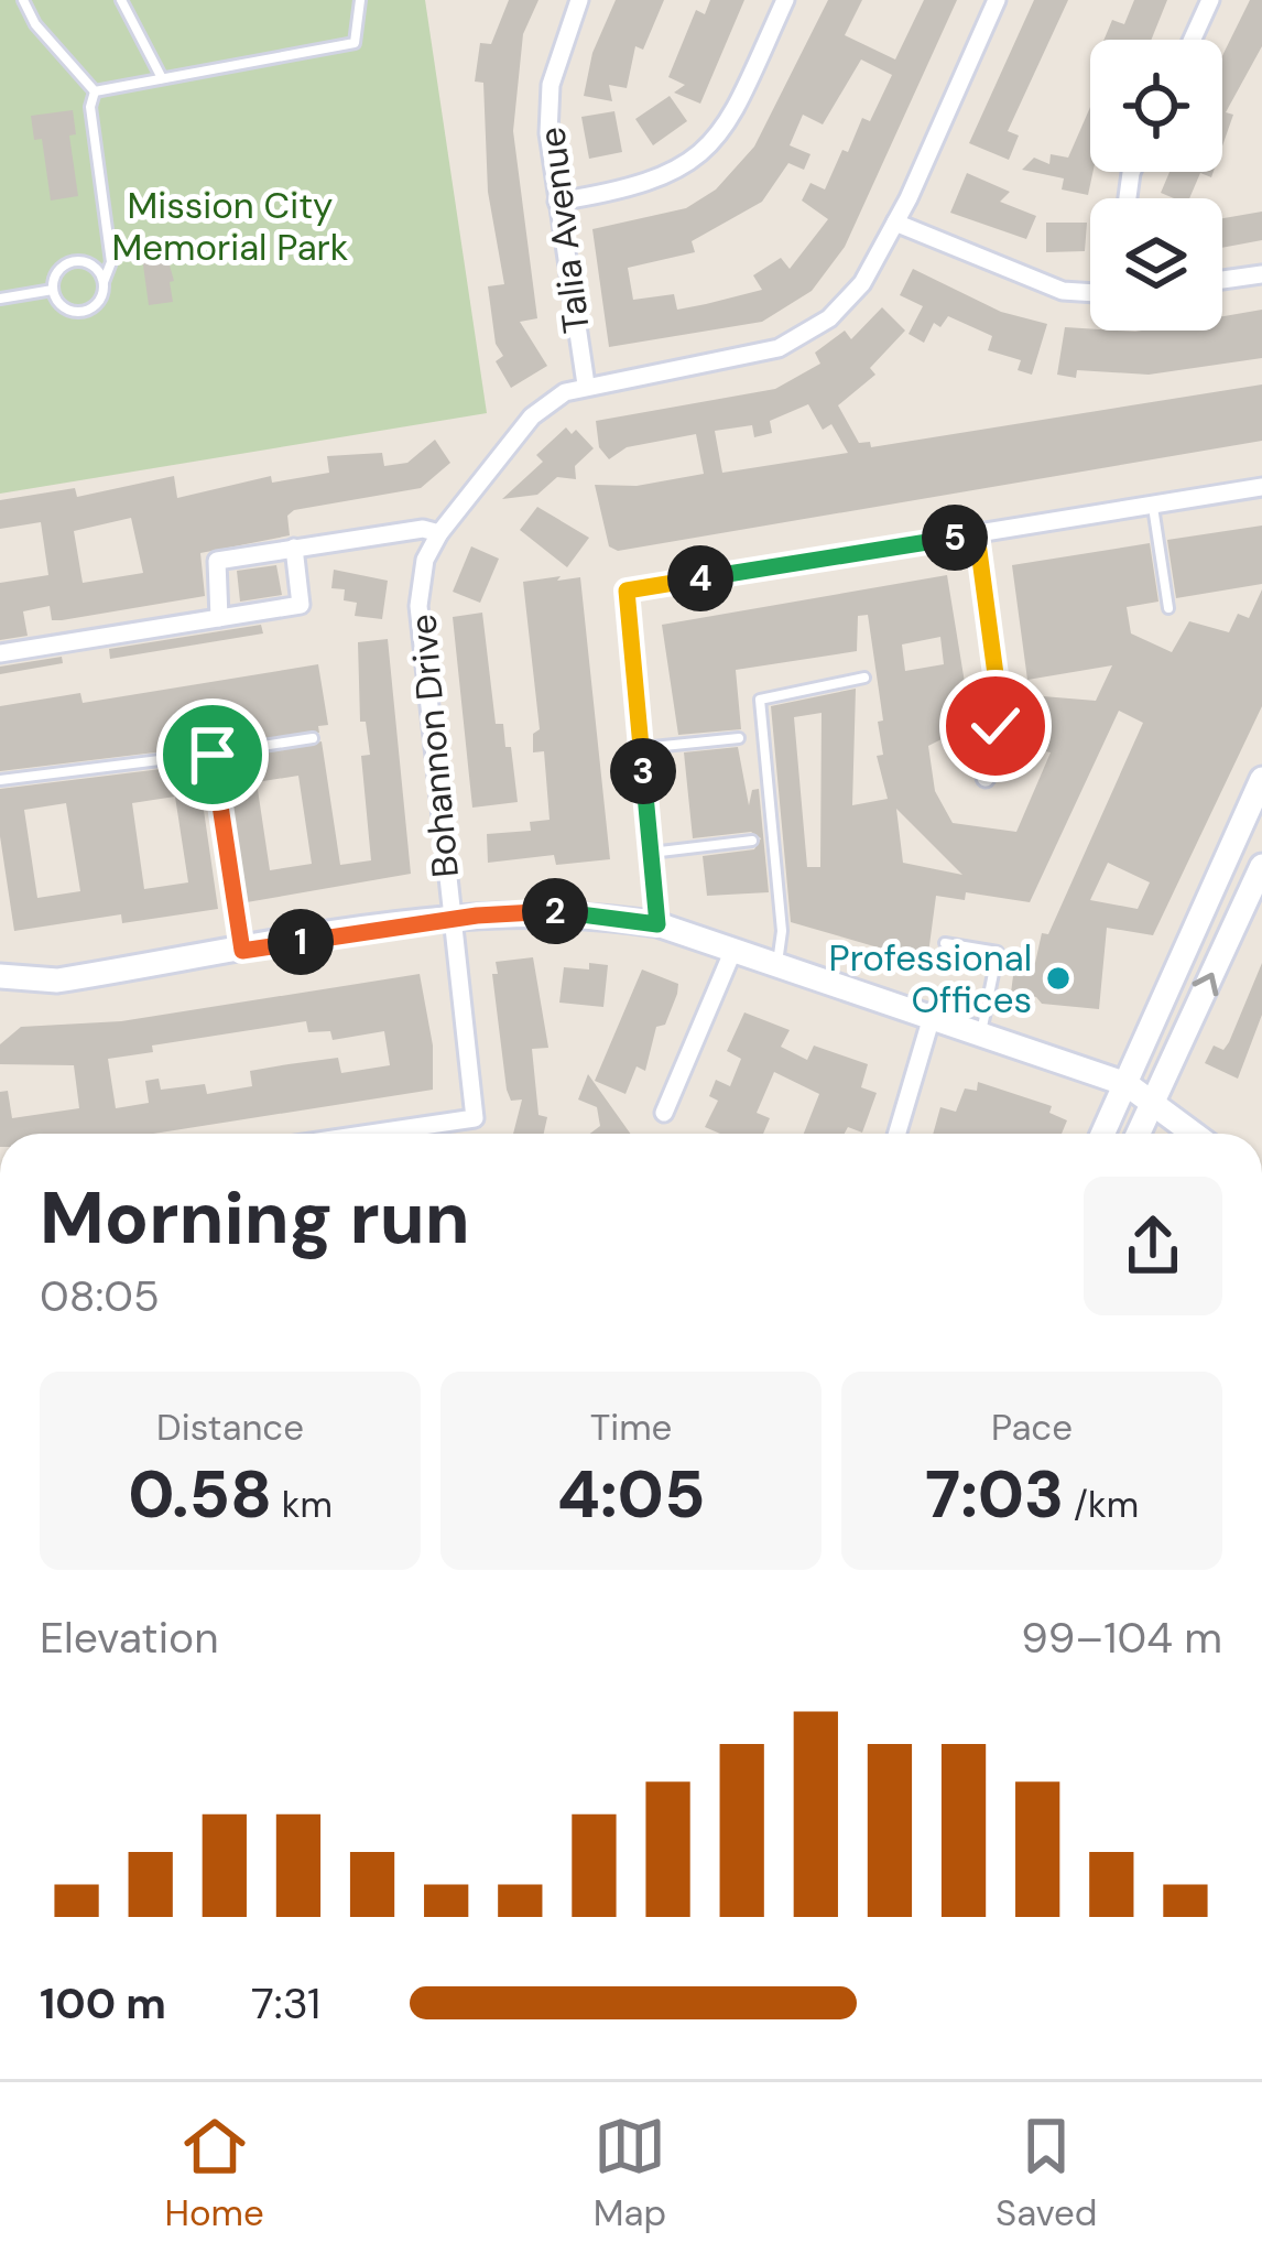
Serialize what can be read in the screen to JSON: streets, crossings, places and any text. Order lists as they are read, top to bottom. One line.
{"streets":{"street":["Talia Avenue","Bohannon Drive"]},"crossings":[["Talia Avenue","Bohannon Drive"]],"parks":["Mission City Memorial Park"],"places":["Professional Offices"],"page":{"pins":["5","4","3","2","1"],"heading":["Morning run","08:05"],"stats":[["Distance","0.58 km"],["Time","4:05"],["Pace","7:03 /km"]],"chart":["Elevation","99–104 m"],"list":[{"name":"100 m","note":"7:31"}],"tabs":["Home","Map","Saved"]}}
